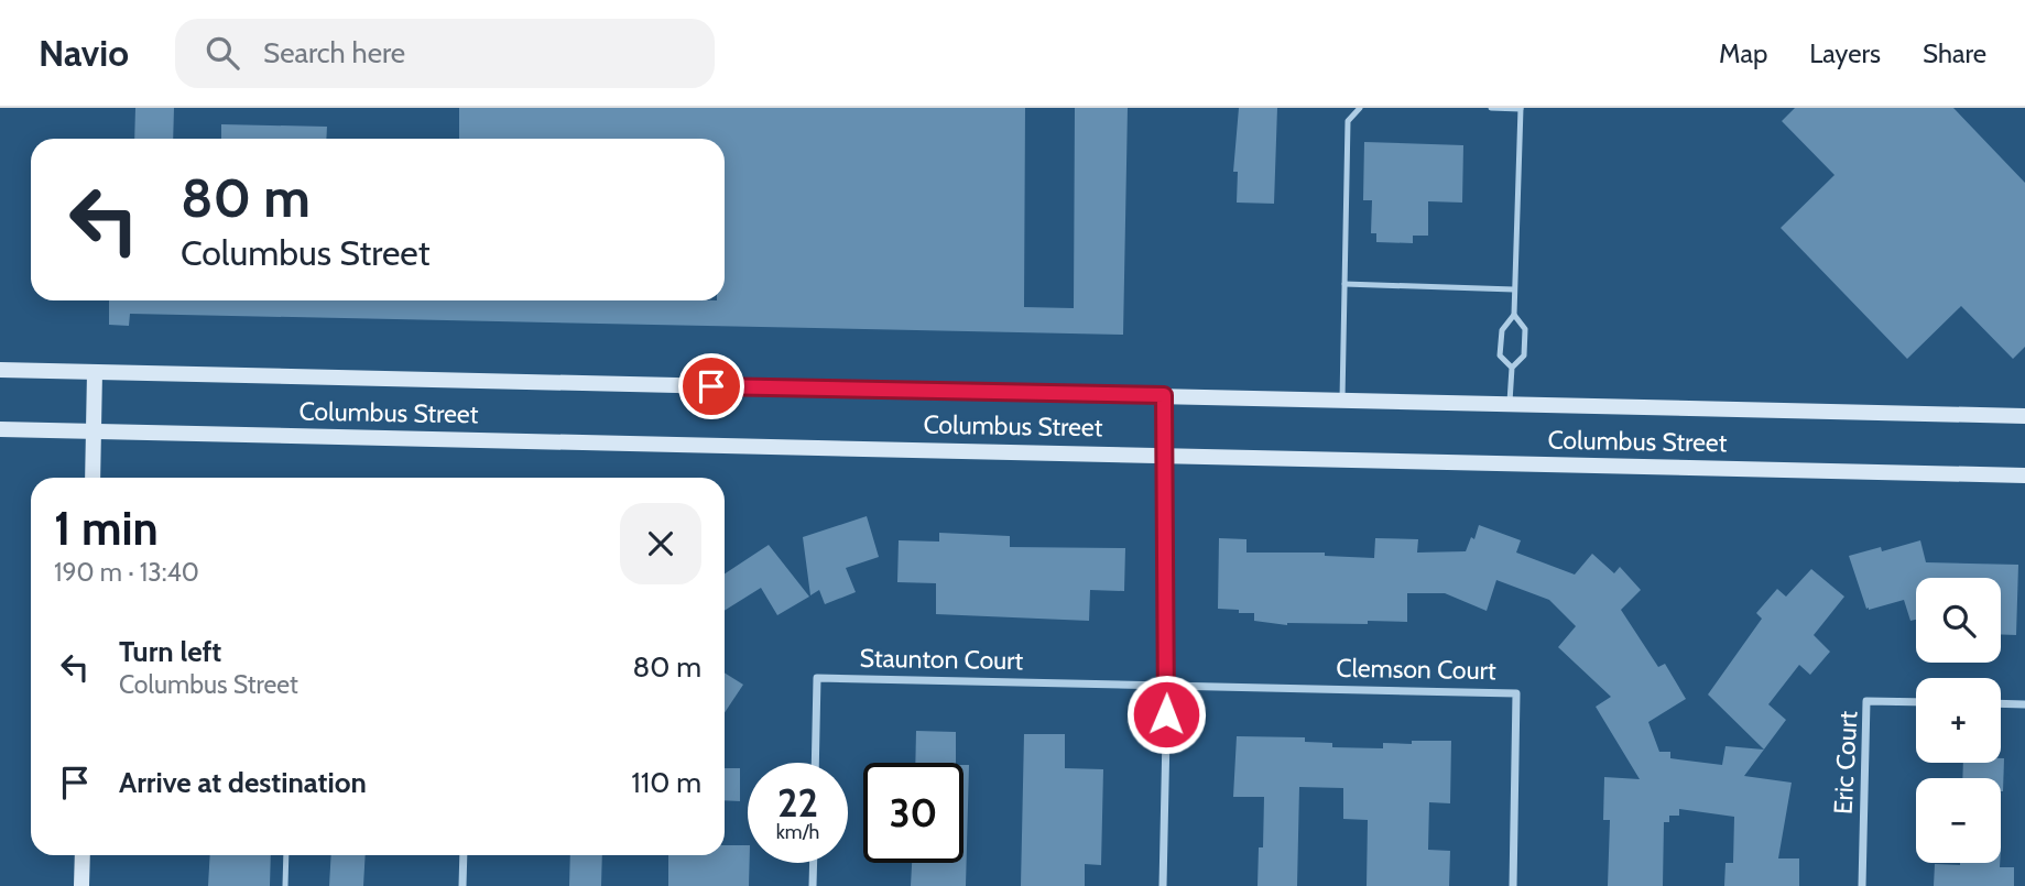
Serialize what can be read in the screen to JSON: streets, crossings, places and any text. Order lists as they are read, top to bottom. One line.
{"streets":{"main road":["Columbus Street"],"street":["Staunton Court","Clemson Court","Eric Court"]},"crossings":[["Staunton Court","Clemson Court"]],"page":{"header":"Navio","search":"Search here","nav":["Map","Layers","Share"],"turn":["80 m","Columbus Street"],"heading":["1 min","190 m · 13:40"],"map_buttons":["+","−"],"list":[{"name":"Turn left","note":"Columbus Street","value":"80 m"},{"name":"Arrive at destination","value":"110 m"}],"speed":"22 km/h","limit":"30"}}
